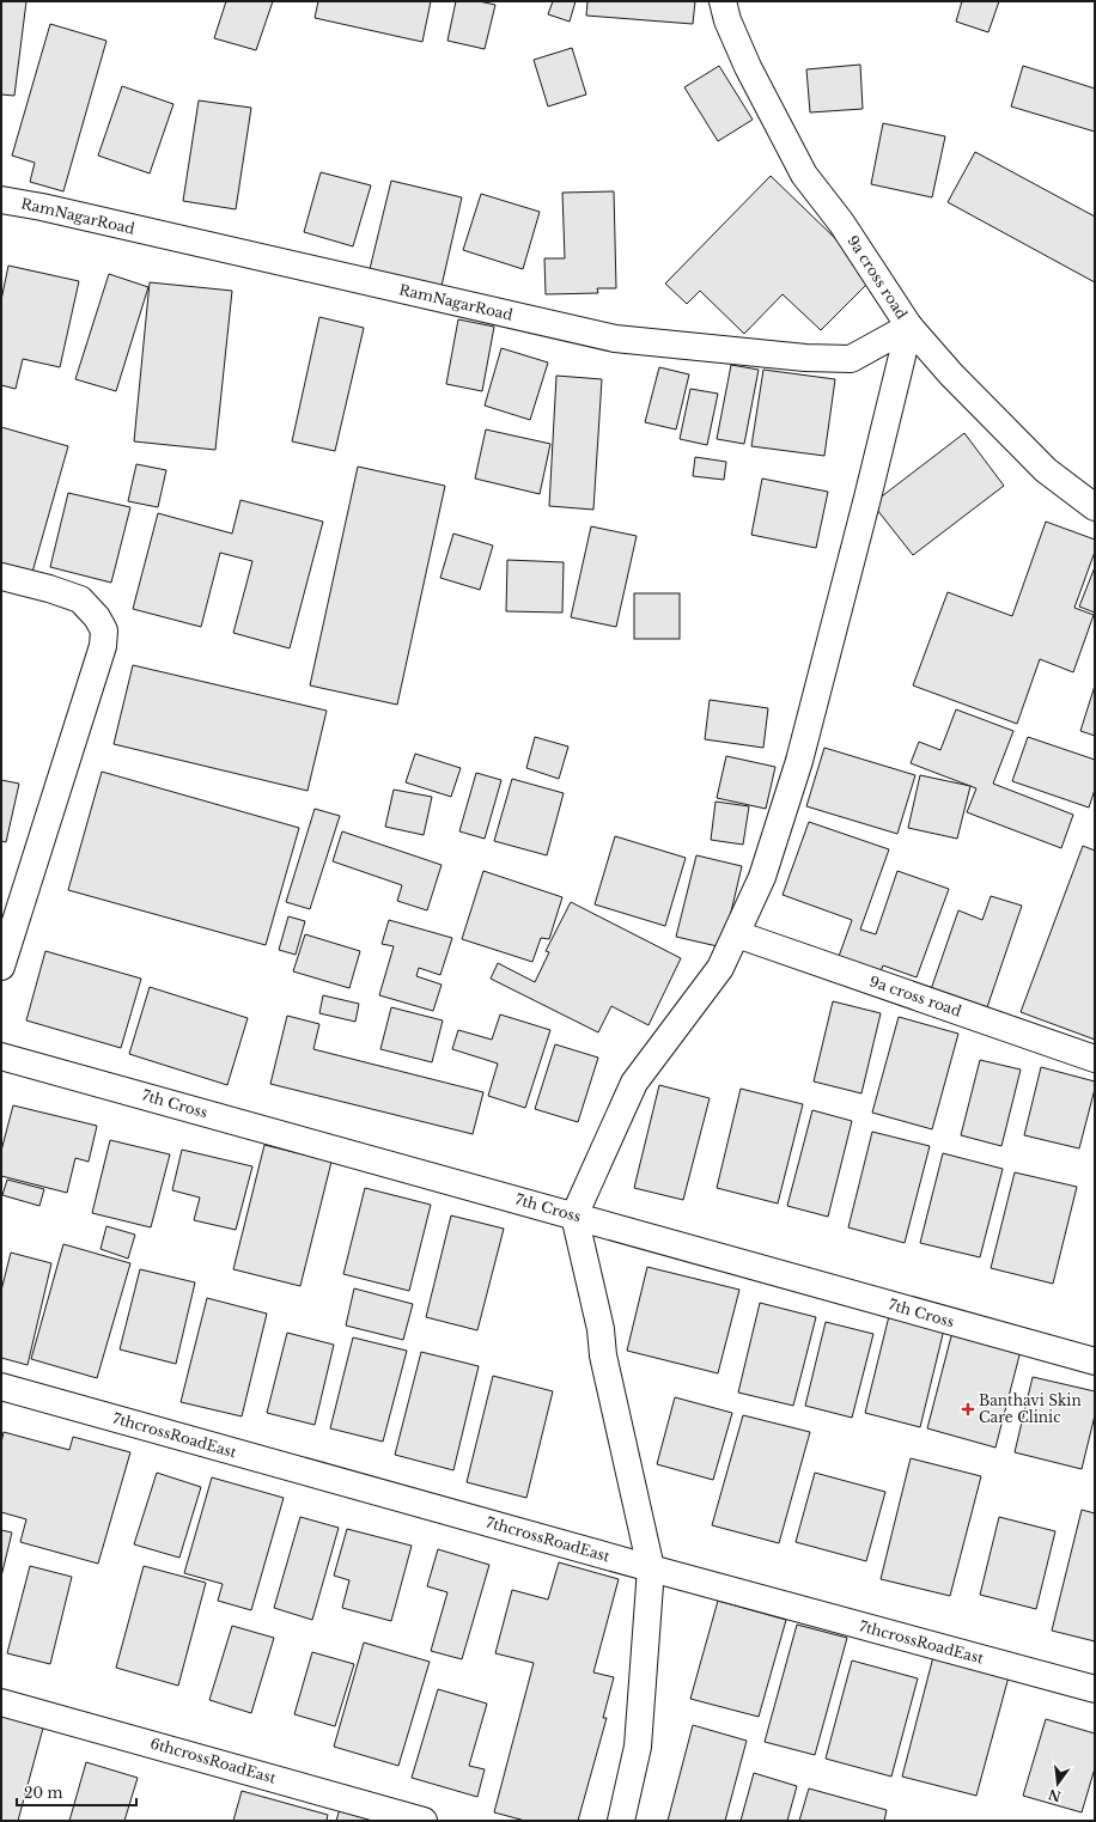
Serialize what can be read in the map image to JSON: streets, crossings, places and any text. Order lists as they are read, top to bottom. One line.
{"streets":{"street":["RamNagarRoad","9a cross road","7th Cross","7thcrossRoadEast","6thcrossRoadEast"]},"crossings":[["RamNagarRoad","9a cross road"]],"places":{"health":["Banthavi Skin Care Clinic"]},"scale_bar":"20 m","north":"bottom"}
